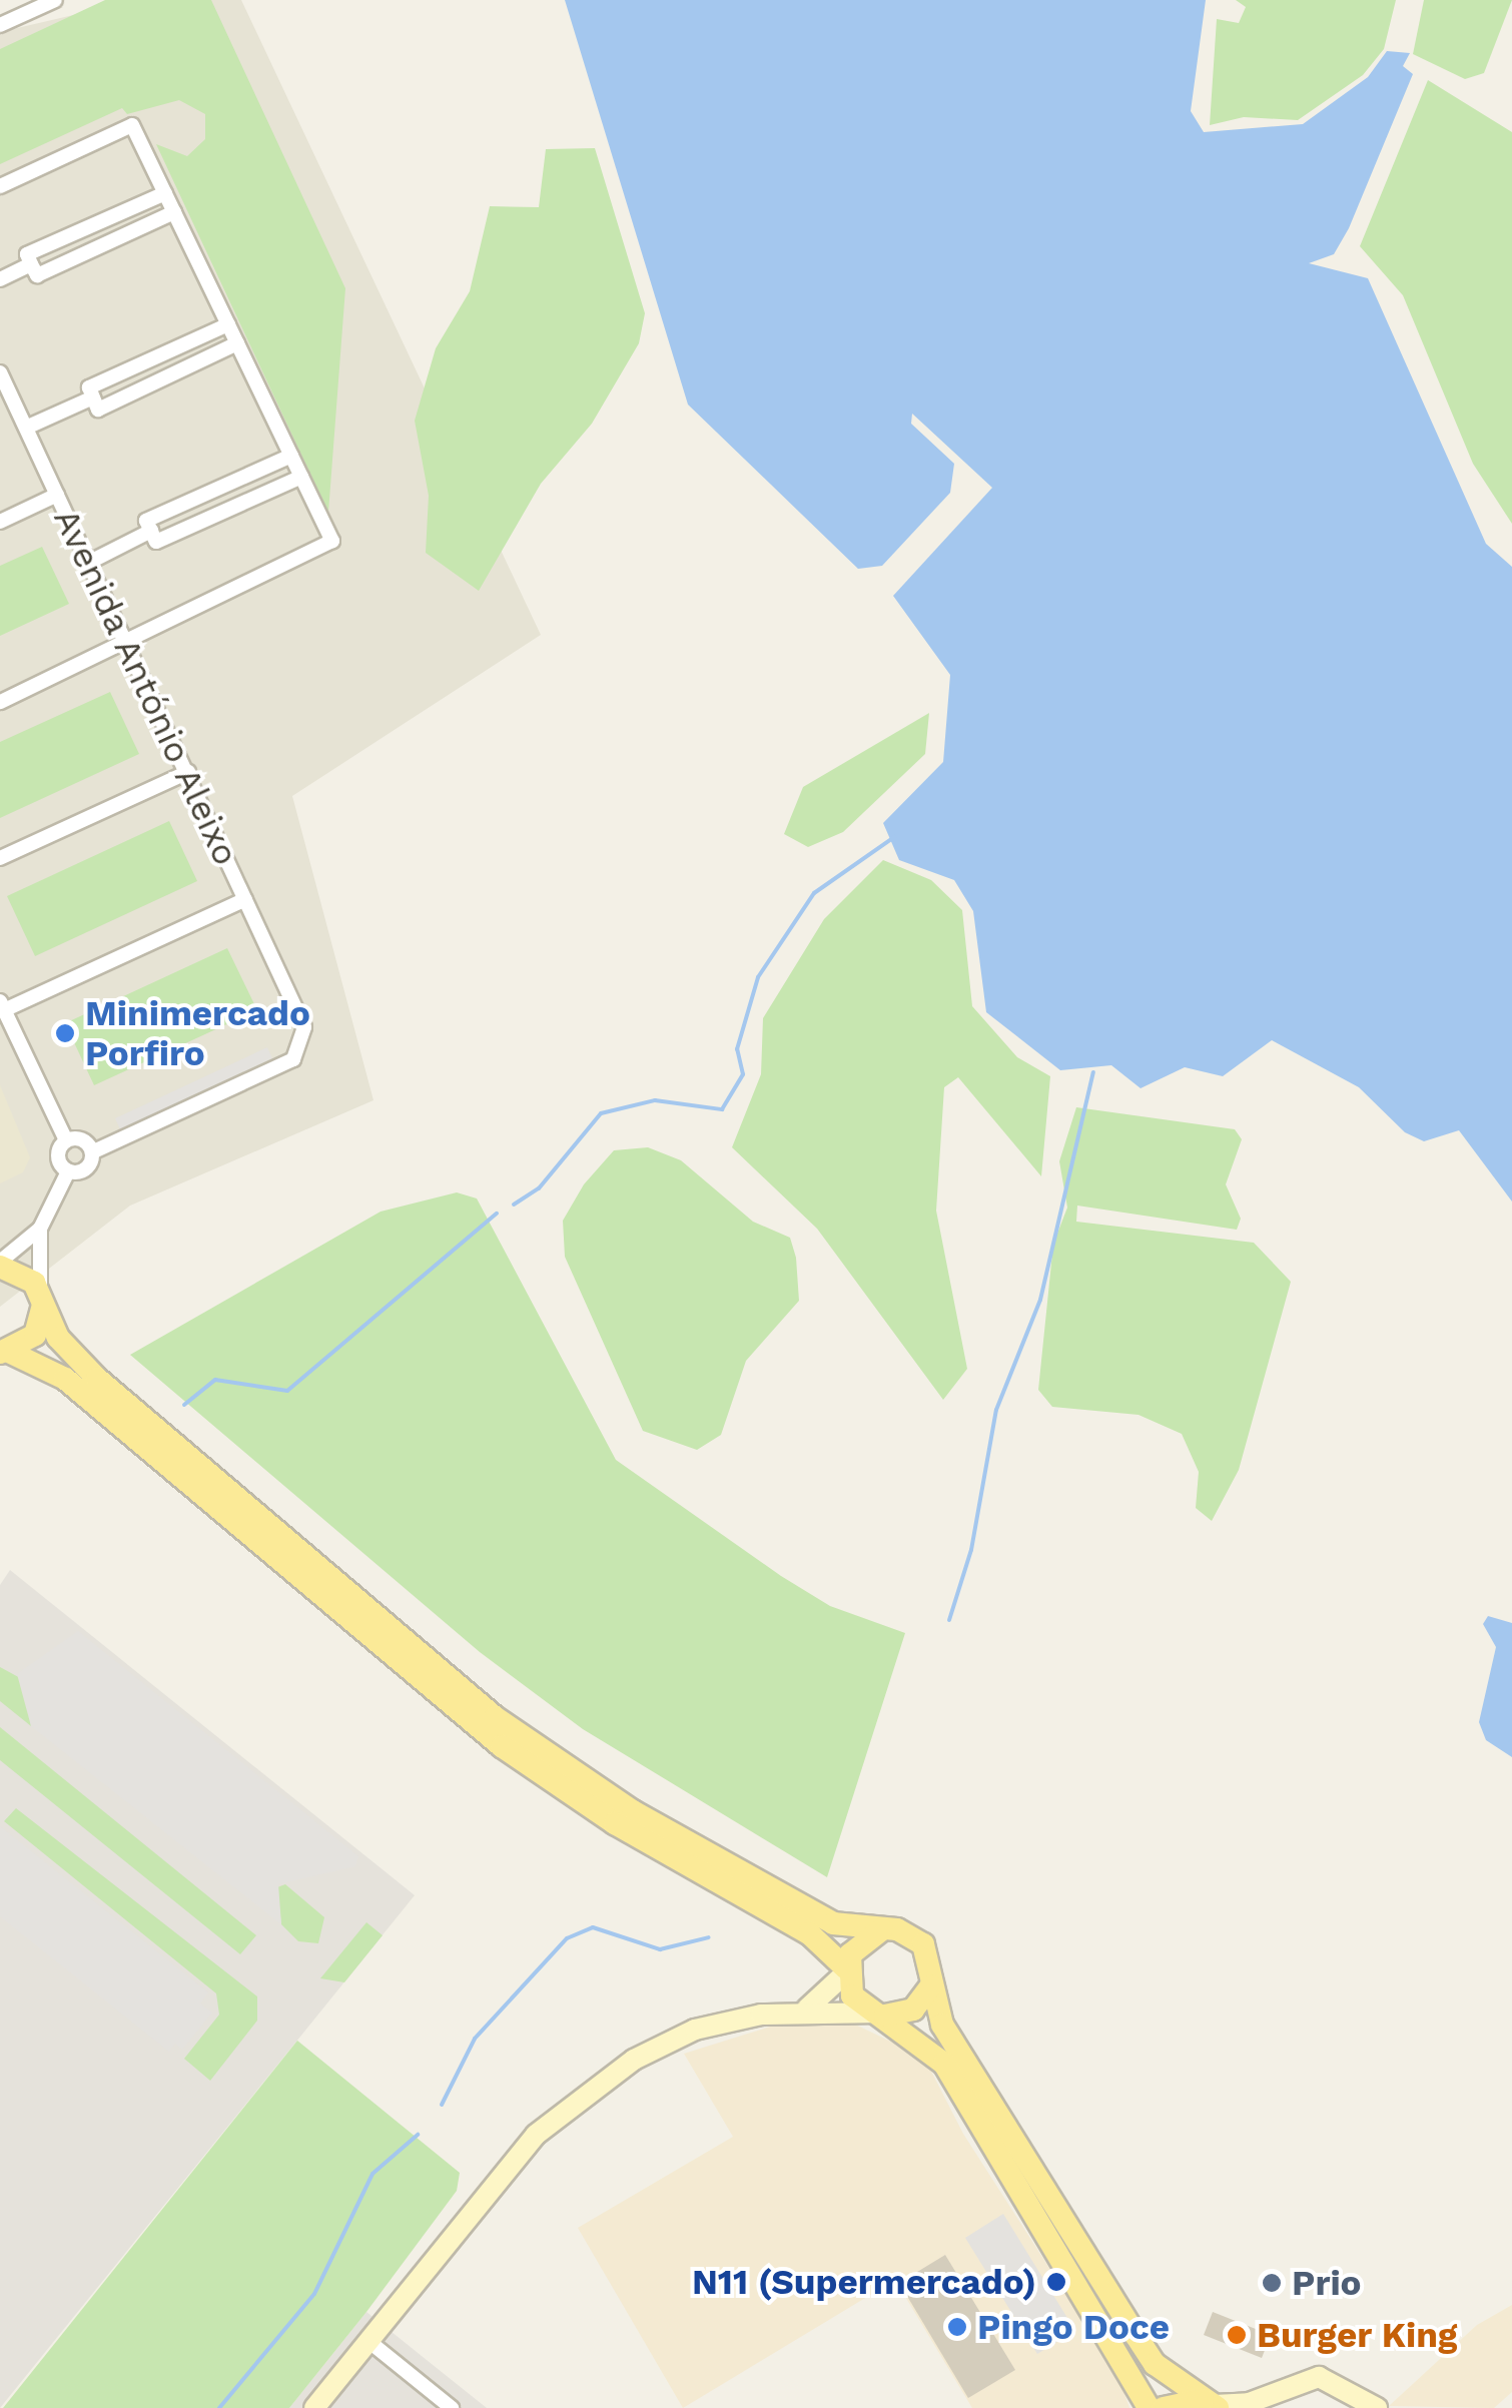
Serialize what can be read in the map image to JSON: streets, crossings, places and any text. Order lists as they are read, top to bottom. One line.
{"streets":{"street":["Avenida António Aleixo"]},"places":["Minimercado Porfiro","N11 (Supermercado)","Prio","Pingo Doce","Burger King"]}
